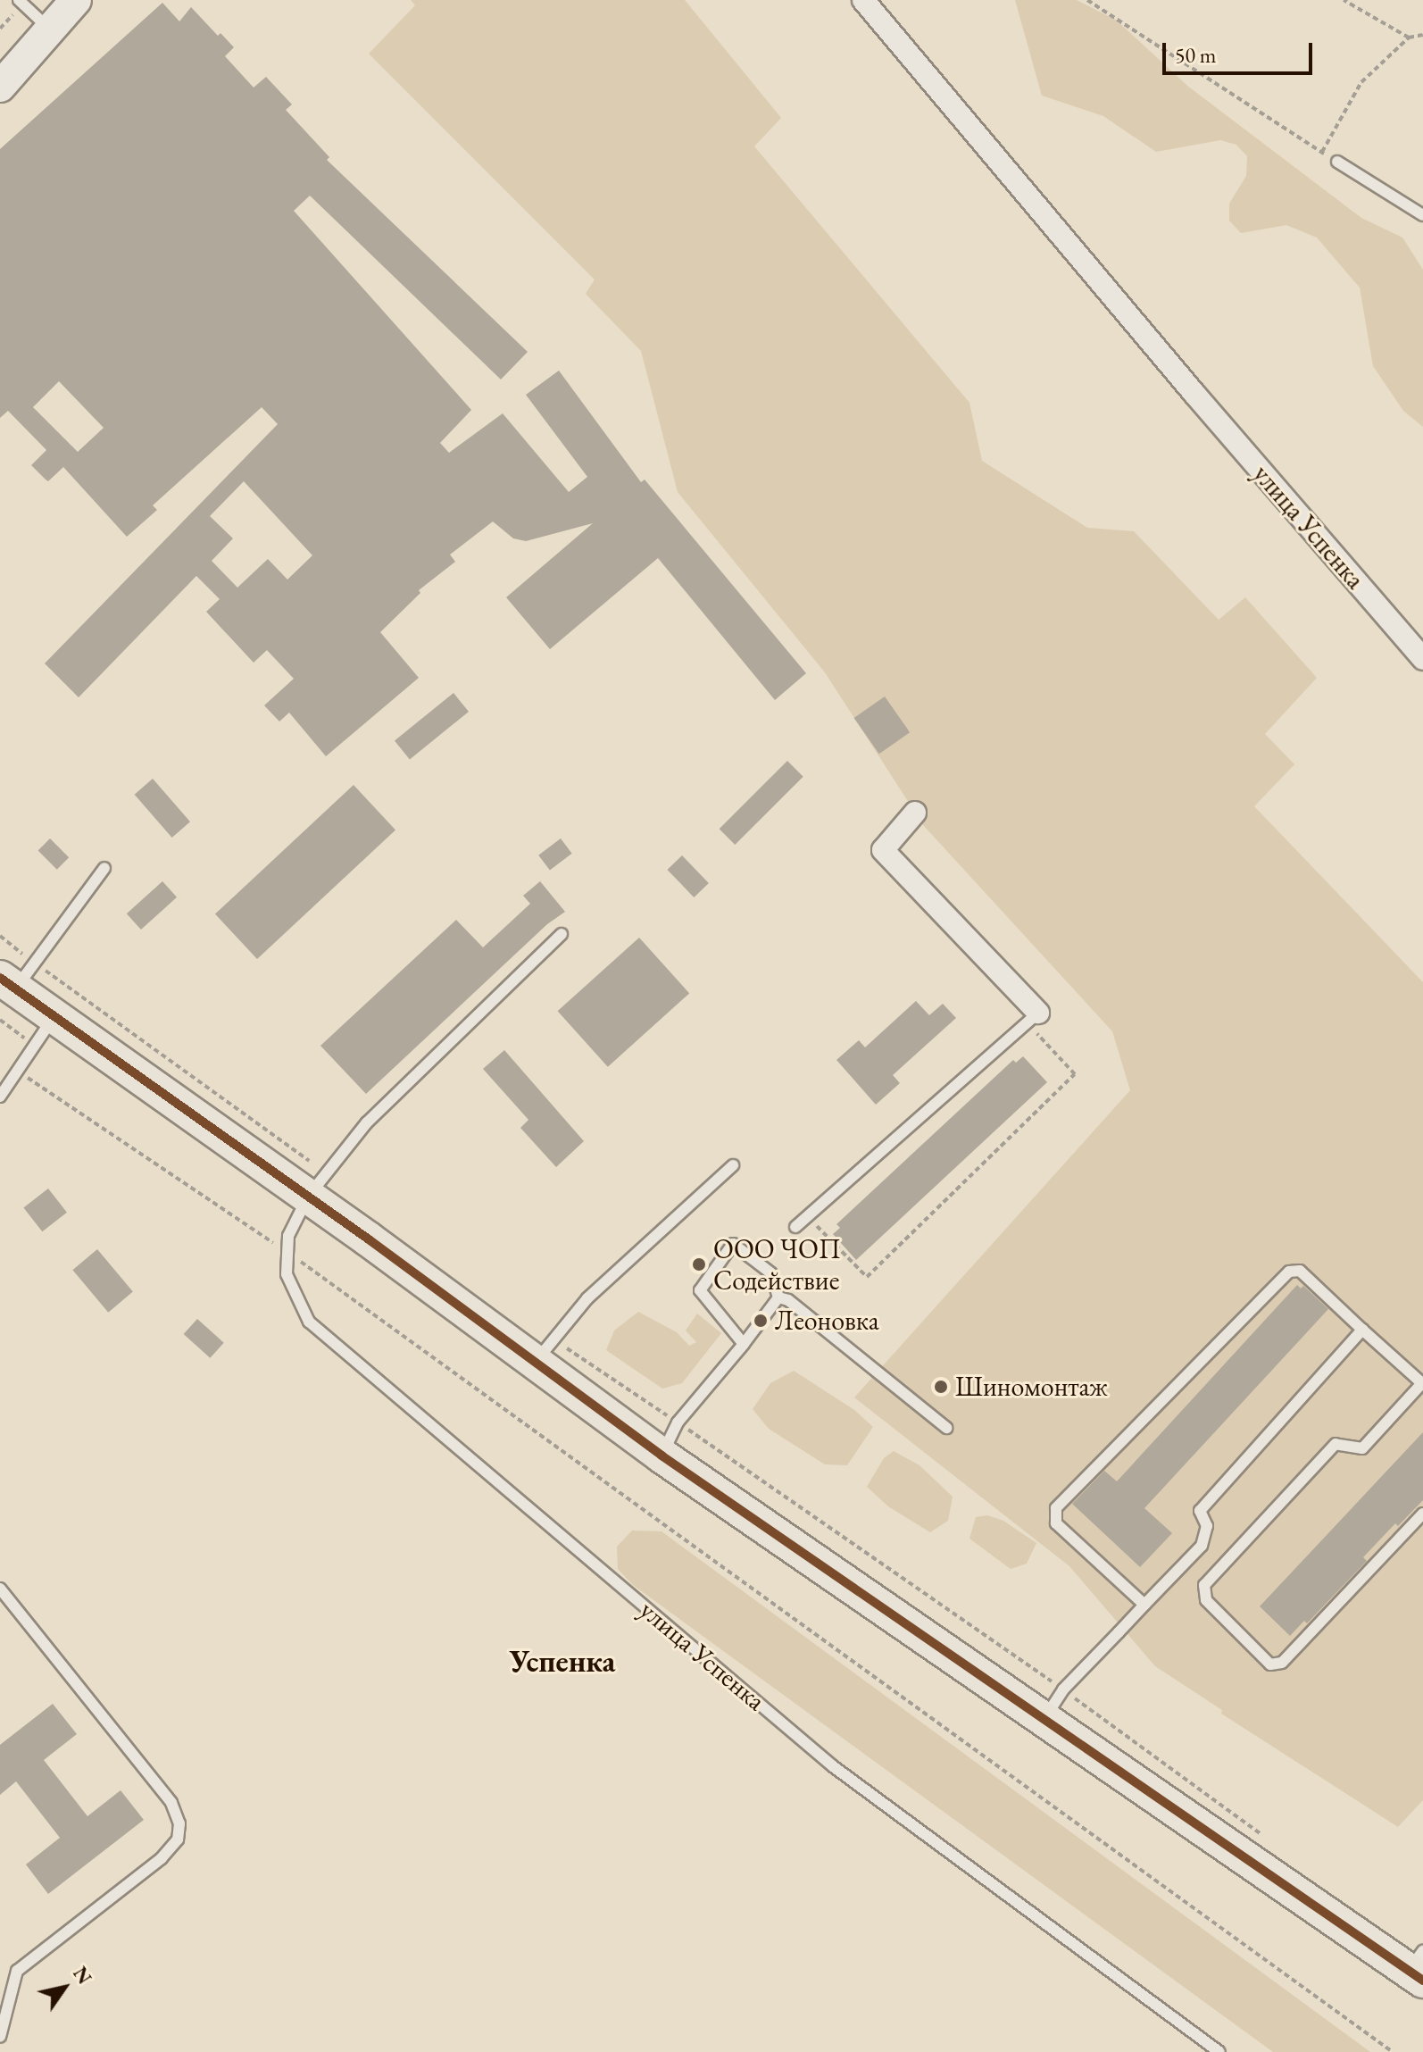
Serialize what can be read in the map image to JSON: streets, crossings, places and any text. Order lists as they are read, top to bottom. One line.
{"streets":{"street":["улица Успенка"]},"districts":["Успенка"],"places":["ООО ЧОП Содействие","Леоновка","Шиномонтаж"],"scale_bar":"50 m","north":"top right"}
